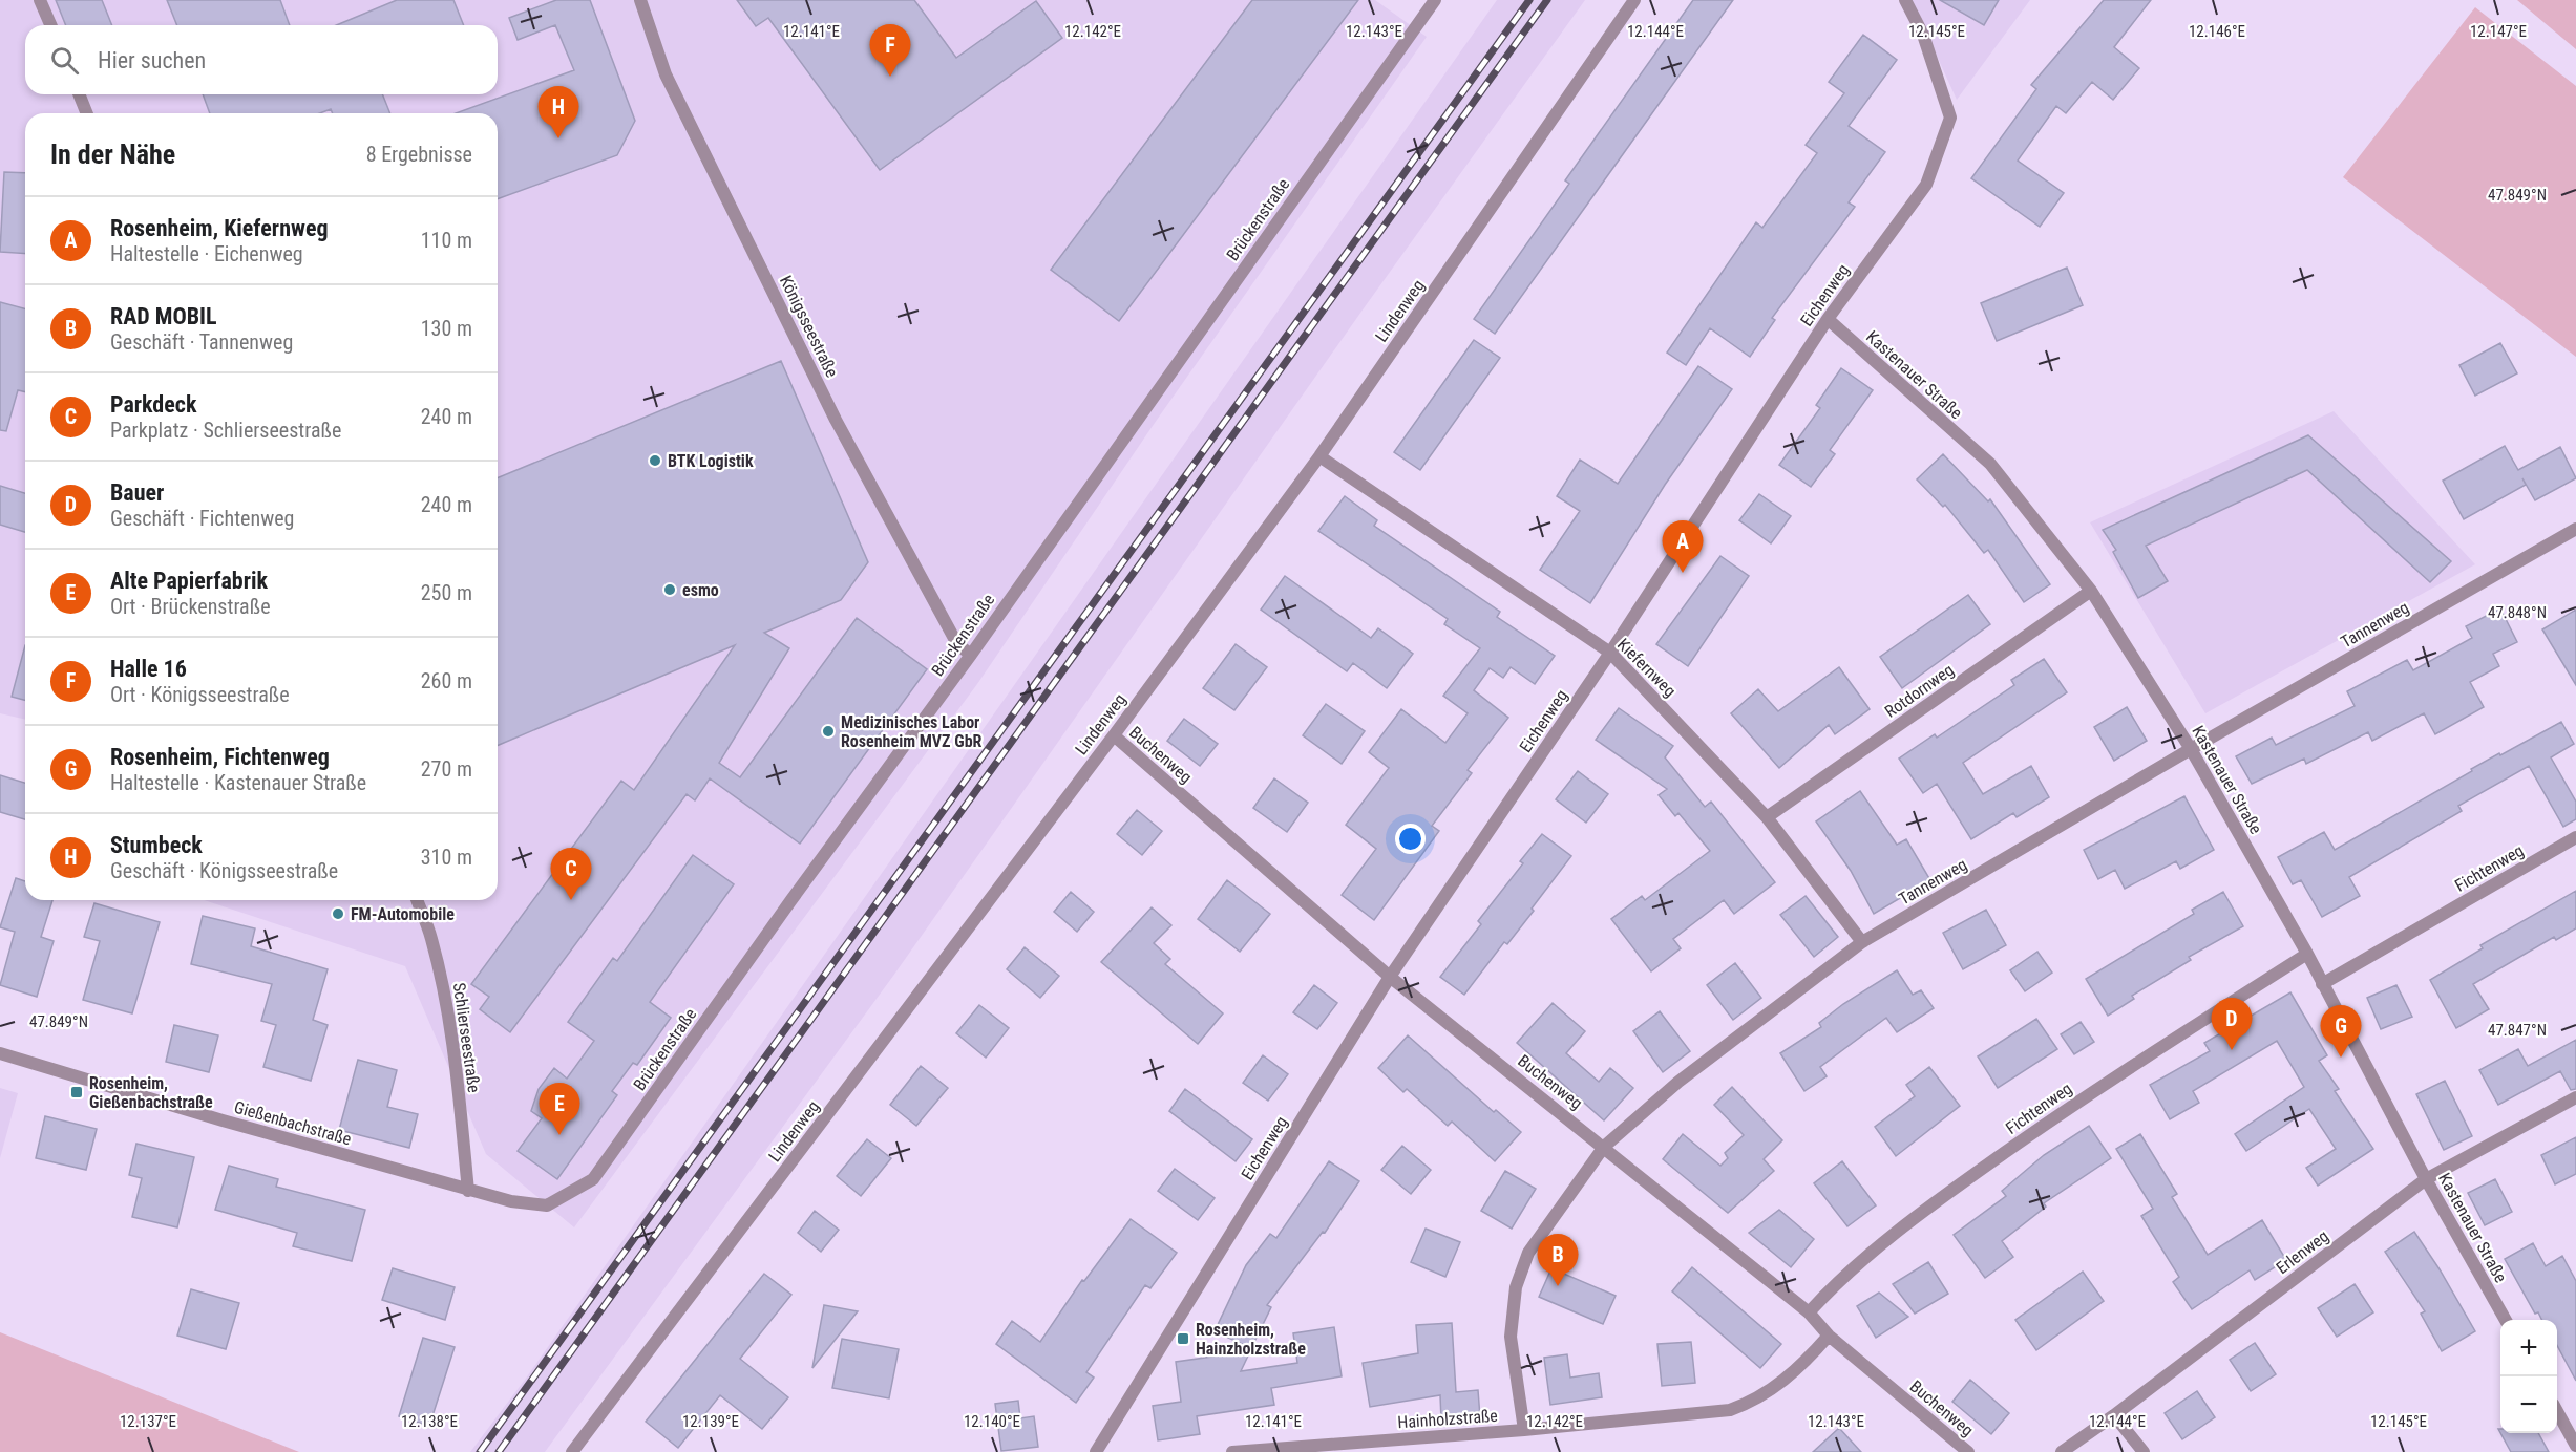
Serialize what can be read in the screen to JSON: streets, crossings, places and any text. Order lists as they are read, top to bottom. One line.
{"streets":{"street":["Brückenstraße","Eichenweg","Lindenweg","Königsseestraße","Kastenauer Straße","Tannenweg","Kiefernweg","Rotdornweg","Buchenweg","Fichtenweg","Schlierseestraße","Gießenbachstraße","Erlenweg","Hainholzstraße"]},"crossings":[["Brückenstraße","Königsseestraße"],["Brückenstraße","Schlierseestraße"],["Brückenstraße","Gießenbachstraße"],["Eichenweg","Kastenauer Straße"],["Eichenweg","Kiefernweg"],["Eichenweg","Buchenweg"],["Lindenweg","Kiefernweg"],["Lindenweg","Buchenweg"],["Kastenauer Straße","Tannenweg"],["Kastenauer Straße","Rotdornweg"],["Kastenauer Straße","Fichtenweg"],["Kastenauer Straße","Erlenweg"],["Tannenweg","Kiefernweg"],["Tannenweg","Buchenweg"],["Tannenweg","Hainholzstraße"],["Kiefernweg","Rotdornweg"],["Buchenweg","Fichtenweg"],["Buchenweg","Hainholzstraße"],["Schlierseestraße","Gießenbachstraße"]],"places":{"other":["BTK Logistik","esmo","Medizinisches Labor Rosenheim MVZ GbR","FM-Automobile"],"transit":["Rosenheim, Gießenbachstraße","Rosenheim, Hainzholzstraße"]},"page":{"pins":["F","H","A","C","D","G","E","B"],"search":"Hier suchen","heading":["In der Nähe","8 Ergebnisse"],"list":[{"mark":"A","name":"Rosenheim, Kiefernweg","note":"Haltestelle · Eichenweg","value":"110 m"},{"mark":"B","name":"RAD MOBIL","note":"Geschäft · Tannenweg","value":"130 m"},{"mark":"C","name":"Parkdeck","note":"Parkplatz · Schlierseestraße","value":"240 m"},{"mark":"D","name":"Bauer","note":"Geschäft · Fichtenweg","value":"240 m"},{"mark":"E","name":"Alte Papierfabrik","note":"Ort · Brückenstraße","value":"250 m"},{"mark":"F","name":"Halle 16","note":"Ort · Königsseestraße","value":"260 m"},{"mark":"G","name":"Rosenheim, Fichtenweg","note":"Haltestelle · Kastenauer Straße","value":"270 m"},{"mark":"H","name":"Stumbeck","note":"Geschäft · Königsseestraße","value":"310 m"}],"map_buttons":["+","−"]},"coordinates":["12.141°E","12.142°E","12.143°E","12.144°E","12.145°E","12.146°E","12.147°E","47.849°N","47.848°N","47.847°N","12.137°E","12.138°E","12.139°E","12.140°E"]}
